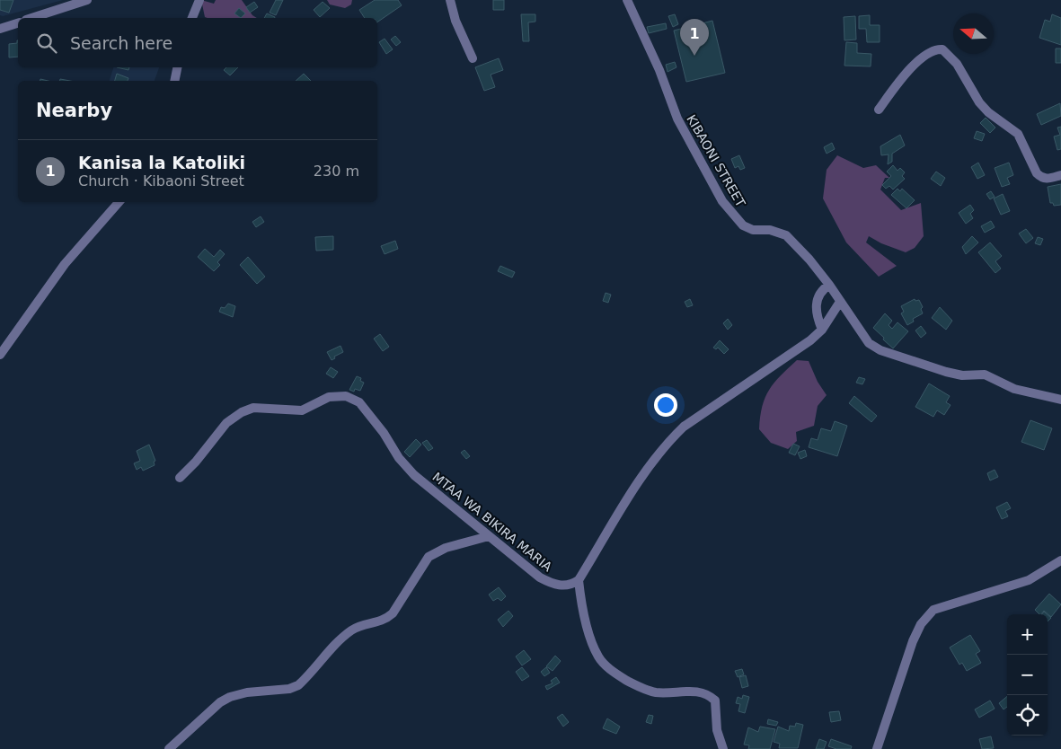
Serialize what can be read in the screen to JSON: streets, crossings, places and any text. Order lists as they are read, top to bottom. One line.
{"streets":{"street":["KIBAONI STREET","MTAA WA BIKIRA MARIA"]},"north":"left","page":{"search":"Search here","pins":"1","heading":"Nearby","list":[{"mark":"1","name":"Kanisa la Katoliki","note":"Church · Kibaoni Street","value":"230 m"}],"map_buttons":["+","−"]}}
